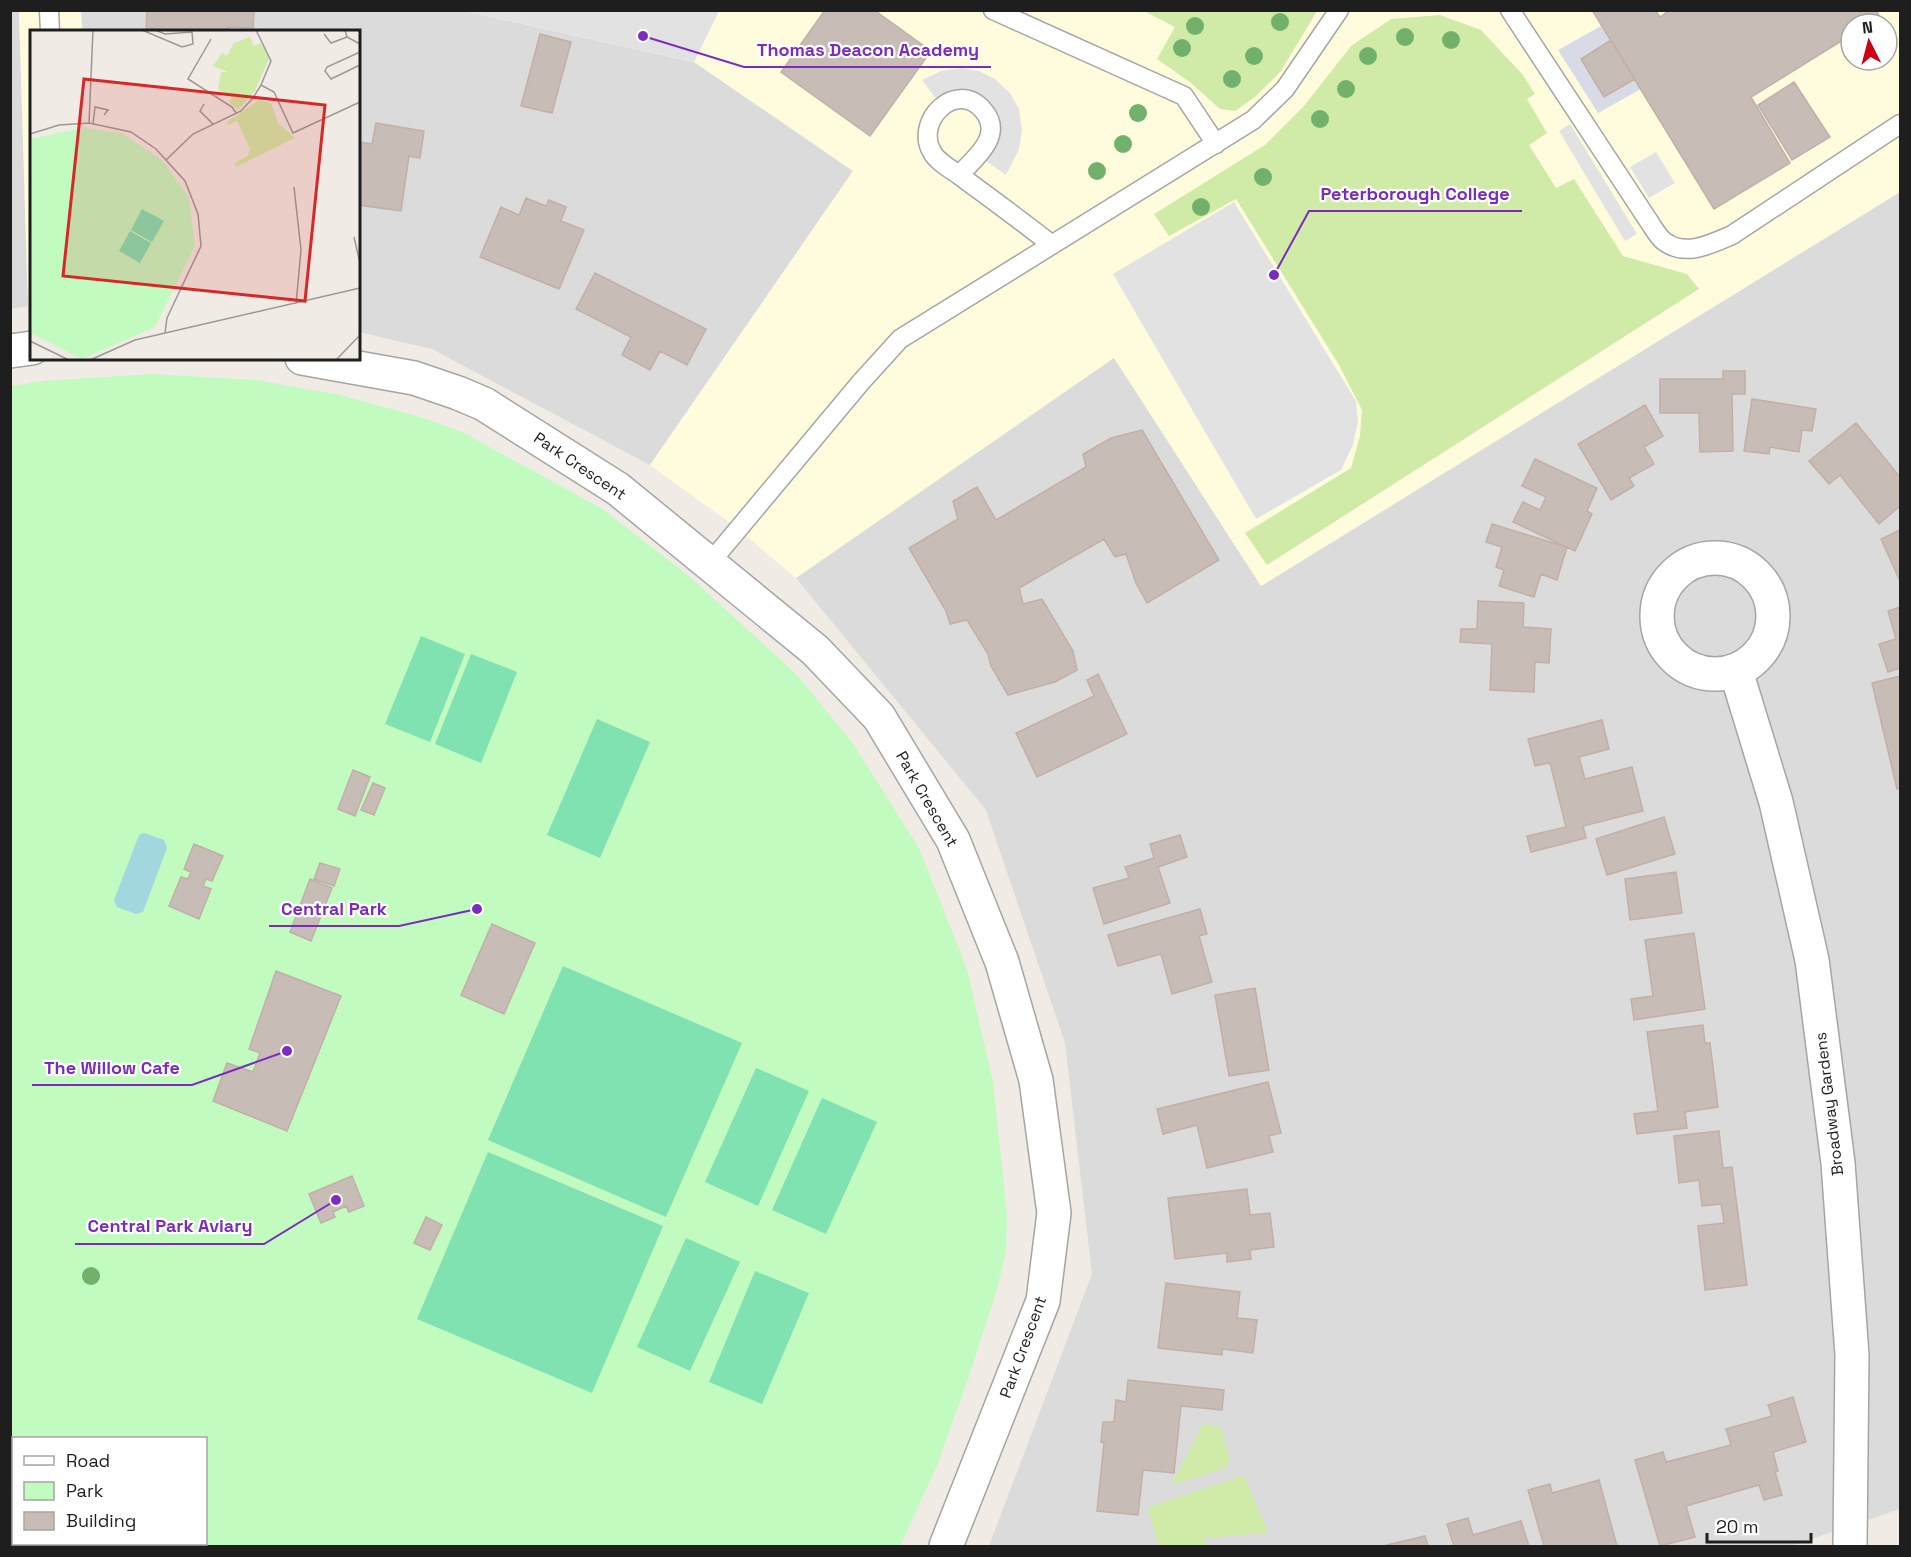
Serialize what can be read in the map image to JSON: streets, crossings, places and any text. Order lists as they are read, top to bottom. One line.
{"streets":{"street":["Park Crescent","Broadway Gardens"]},"places":["Thomas Deacon Academy","Peterborough College","Central Park","The Willow Cafe","Central Park Aviary"],"legend":["Road","Park","Building"],"scale_bar":"20 m","north":"top"}
